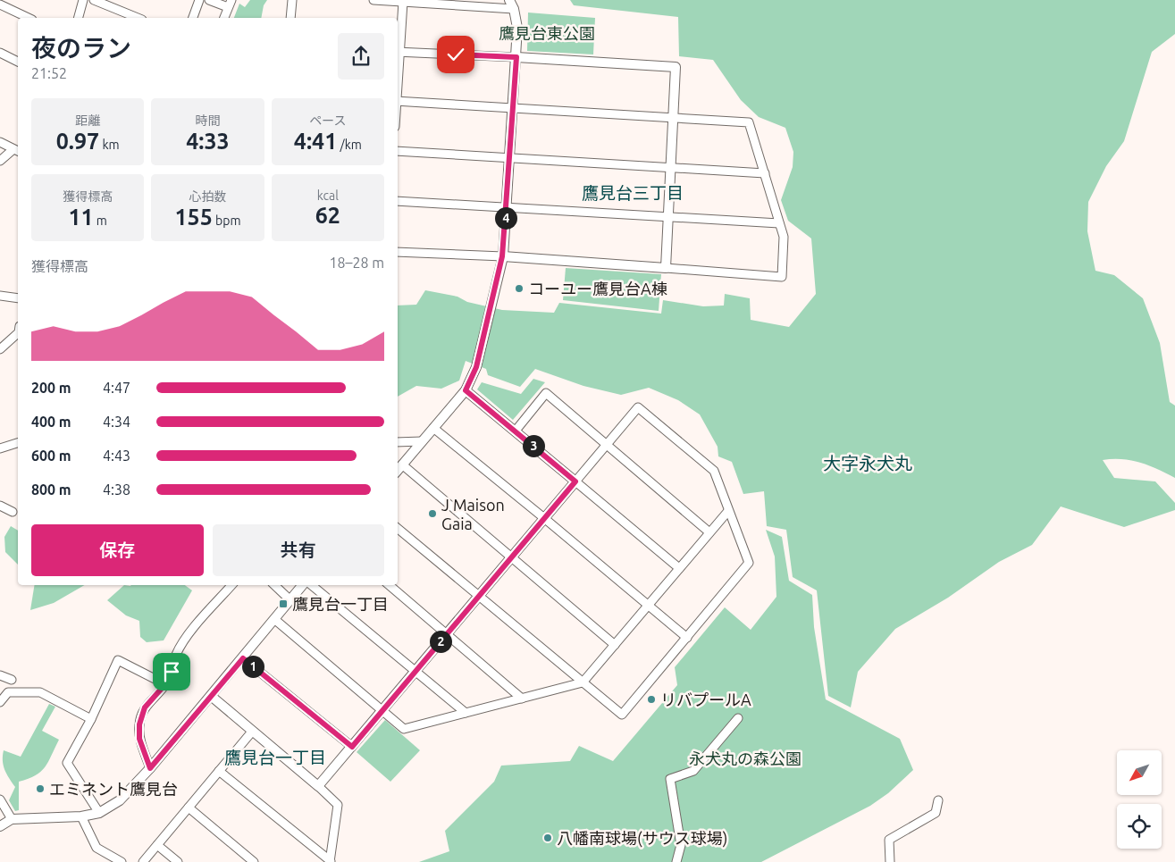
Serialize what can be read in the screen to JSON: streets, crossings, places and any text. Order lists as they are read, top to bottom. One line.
{"districts":["鷹見台三丁目","大字永犬丸","鷹見台一丁目"],"parks":["鷹見台東公園","永犬丸の森公園"],"places":{"other":["コーユー鷹見台A棟","J Maison Gaia","リバプールA","エミネント鷹見台","八幡南球場(サウス球場)"],"transit":["鷹見台一丁目"]},"north":"bottom left","page":{"heading":["夜のラン","21:52"],"stats":[["距離","0.97 km"],["時間","4:33"],["ペース","4:41 /km"],["獲得標高","11 m"],["心拍数","155 bpm"],["kcal","62"]],"pins":["4","3","2","1"],"chart":["獲得標高","18–28 m"],"list":[{"name":"200 m","note":"4:47"},{"name":"400 m","note":"4:34"},{"name":"600 m","note":"4:43"},{"name":"800 m","note":"4:38"}],"buttons":["保存","共有"]}}
